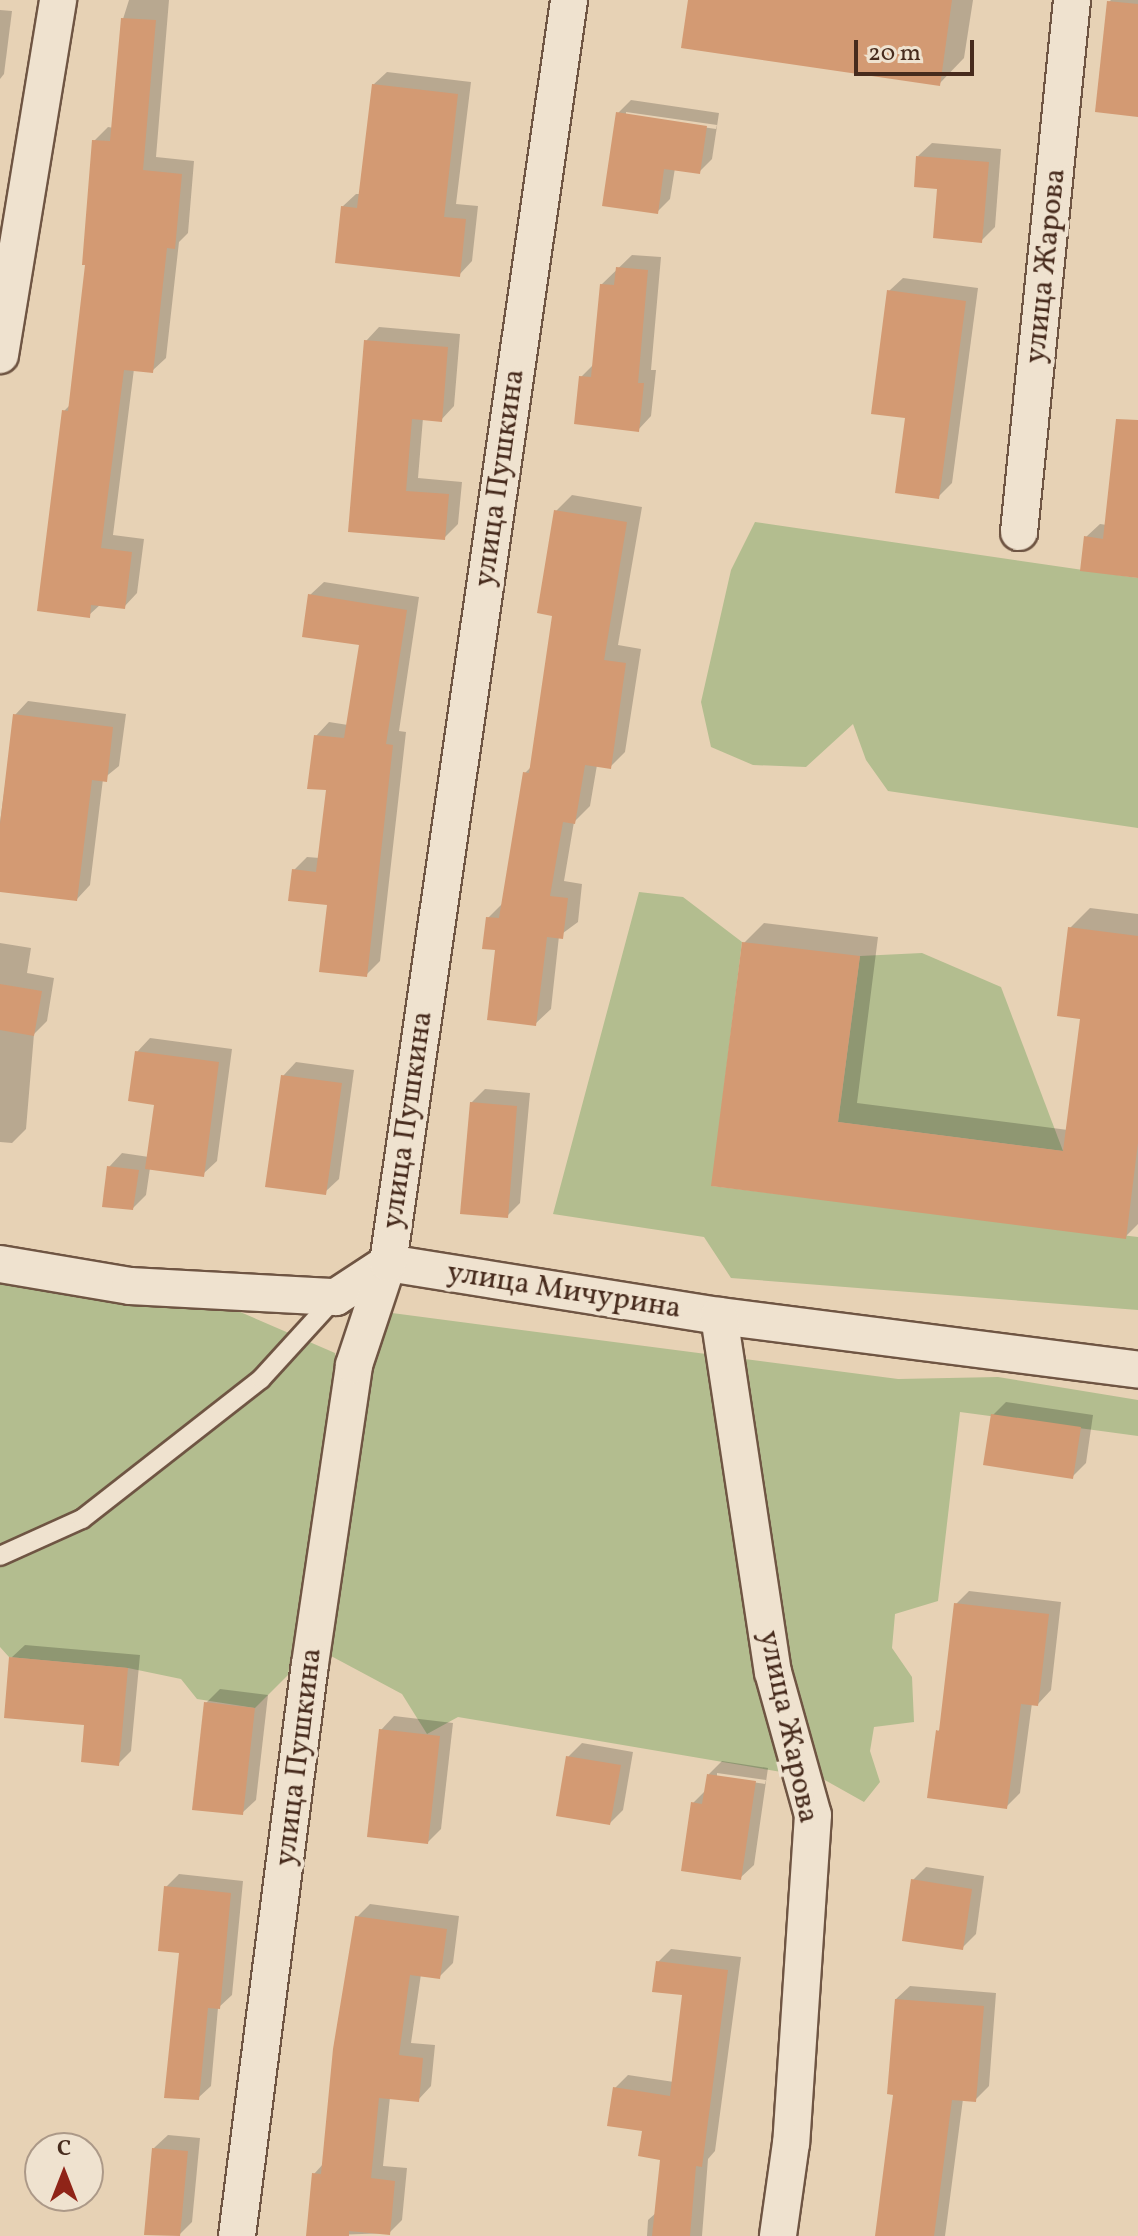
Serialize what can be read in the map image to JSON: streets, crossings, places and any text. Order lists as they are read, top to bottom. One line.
{"streets":{"street":["улица Жарова","улица Пушкина","улица Мичурина"]},"crossings":[["улица Жарова","улица Мичурина"],["улица Пушкина","улица Мичурина"]],"scale_bar":"20 m","north":"top"}
